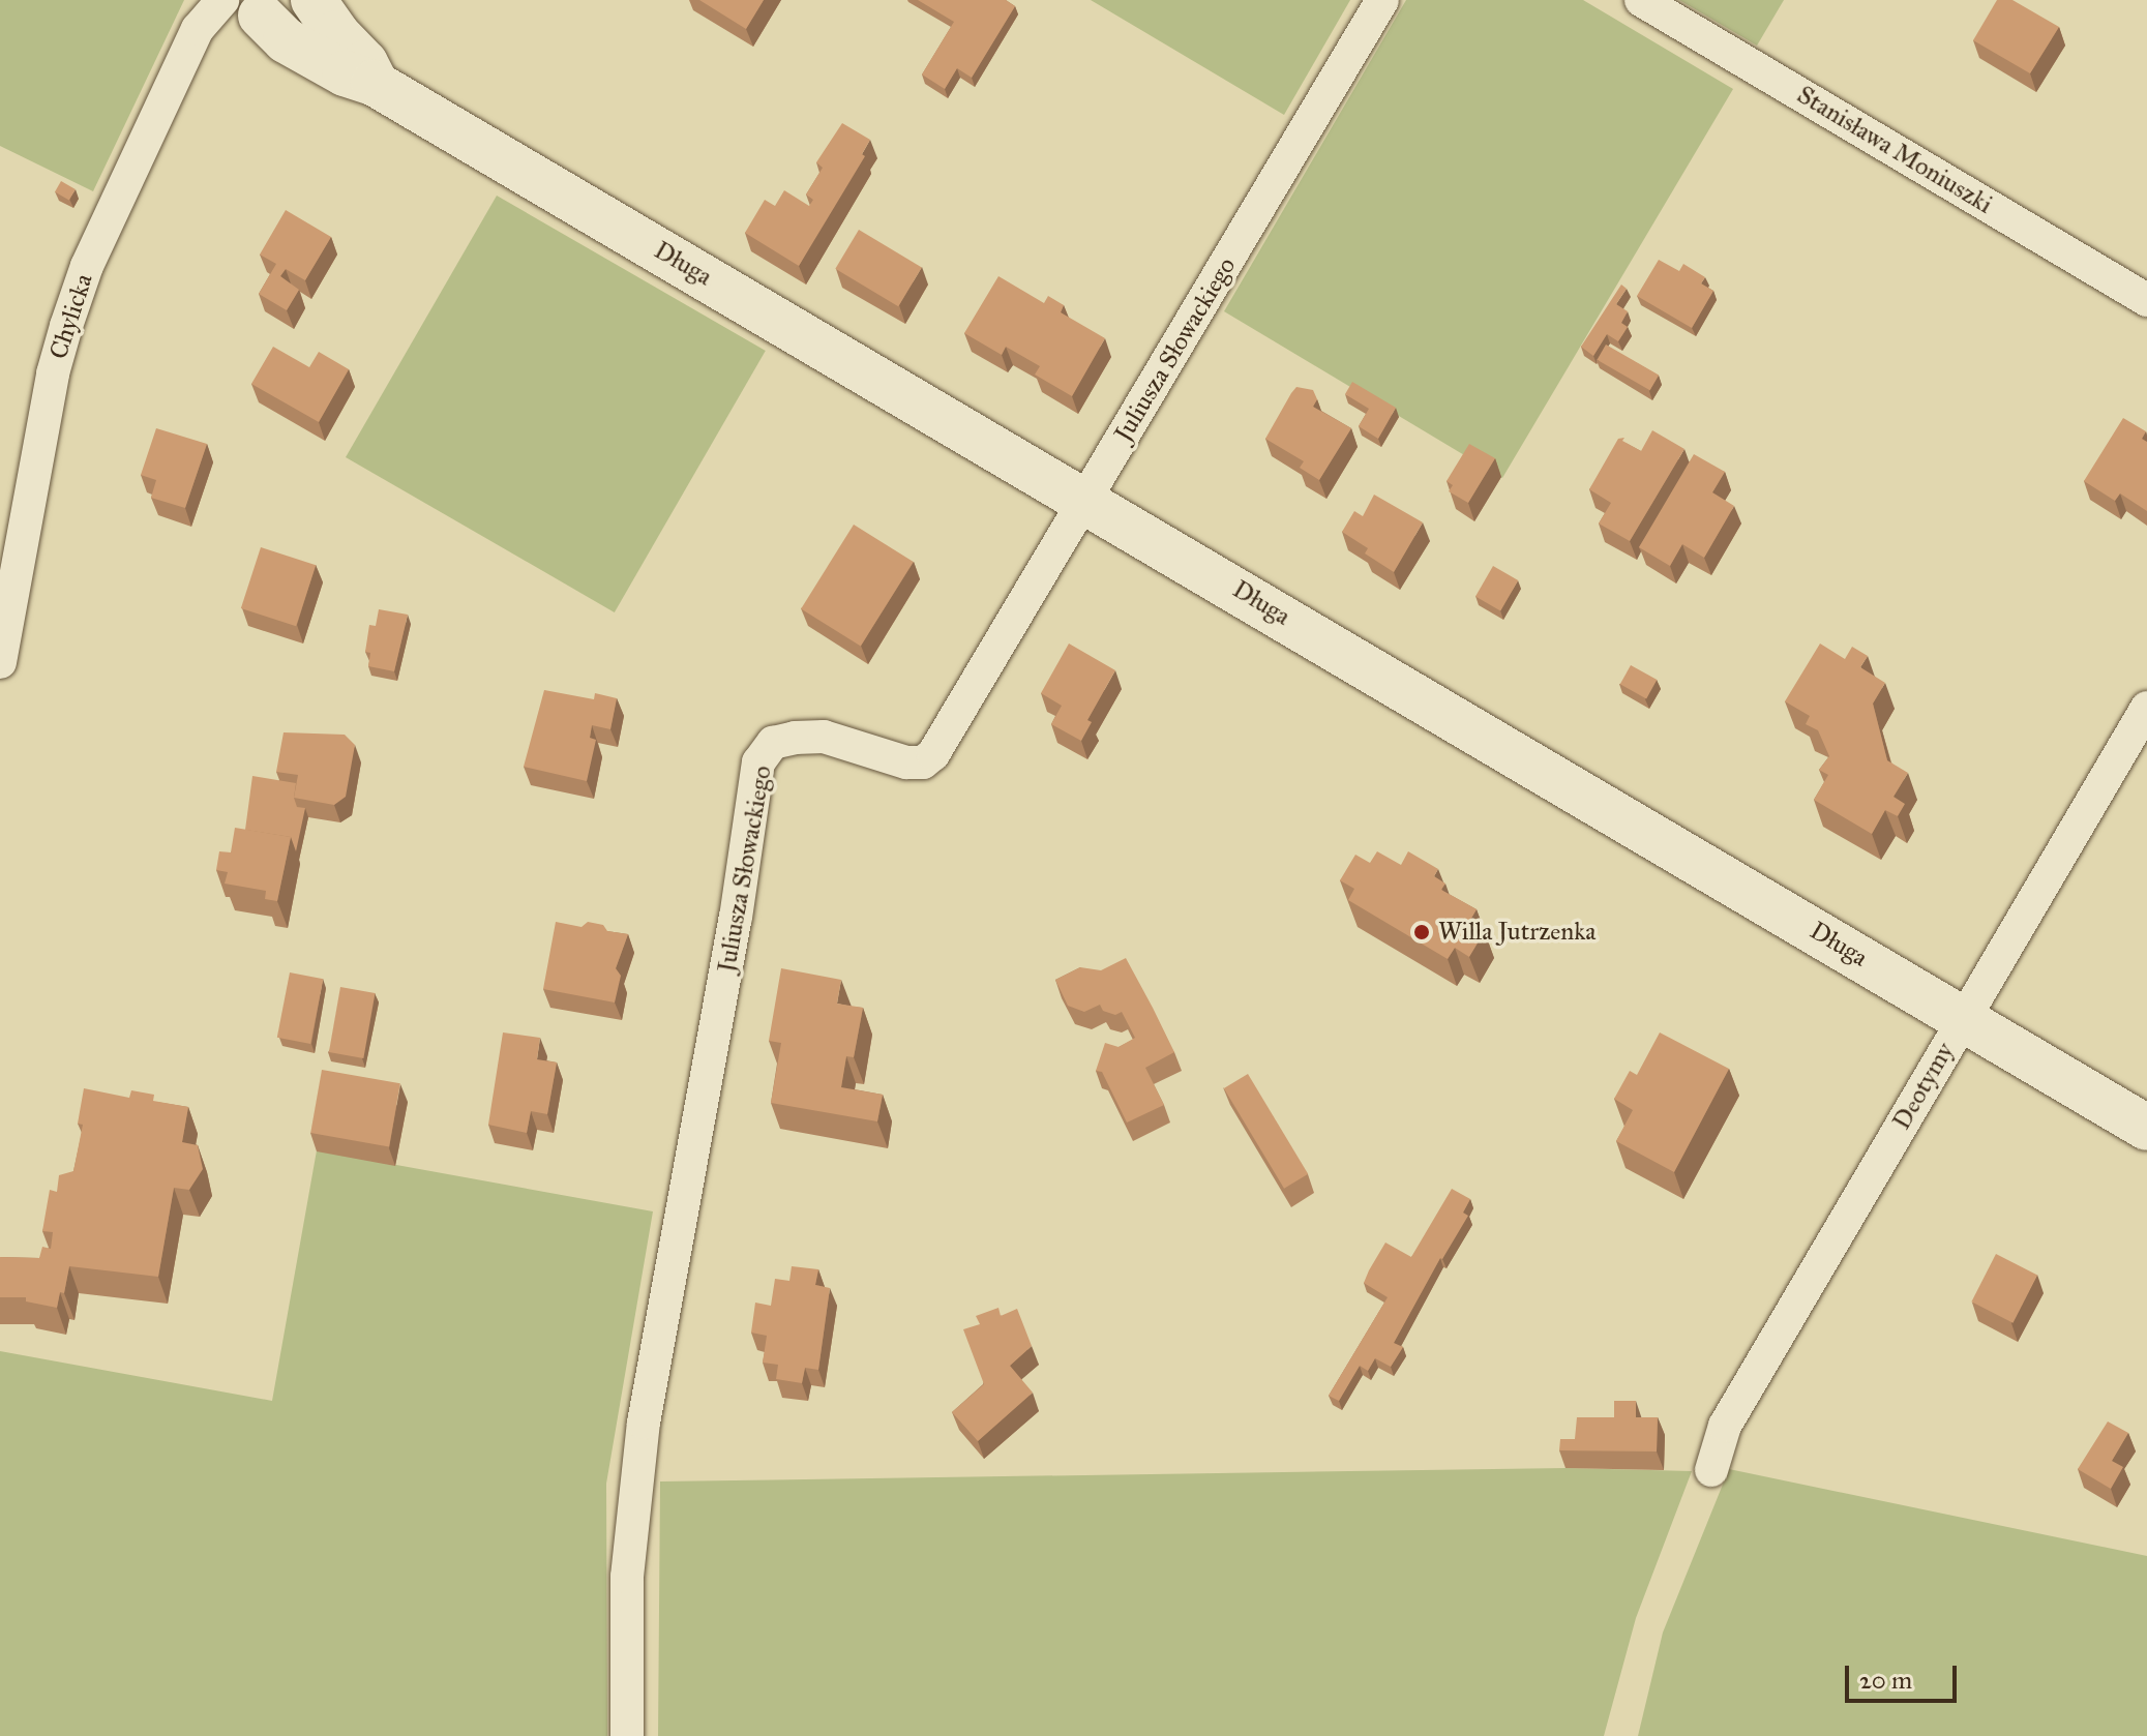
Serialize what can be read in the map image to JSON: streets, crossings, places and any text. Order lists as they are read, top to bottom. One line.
{"streets":{"street":["Stanisława Moniuszki","Długa","Chylicka","Juliusza Słowackiego","Deotymy"]},"crossings":[["Długa","Chylicka"],["Długa","Juliusza Słowackiego"],["Długa","Deotymy"]],"places":["Willa Jutrzenka"],"scale_bar":"20 m"}
